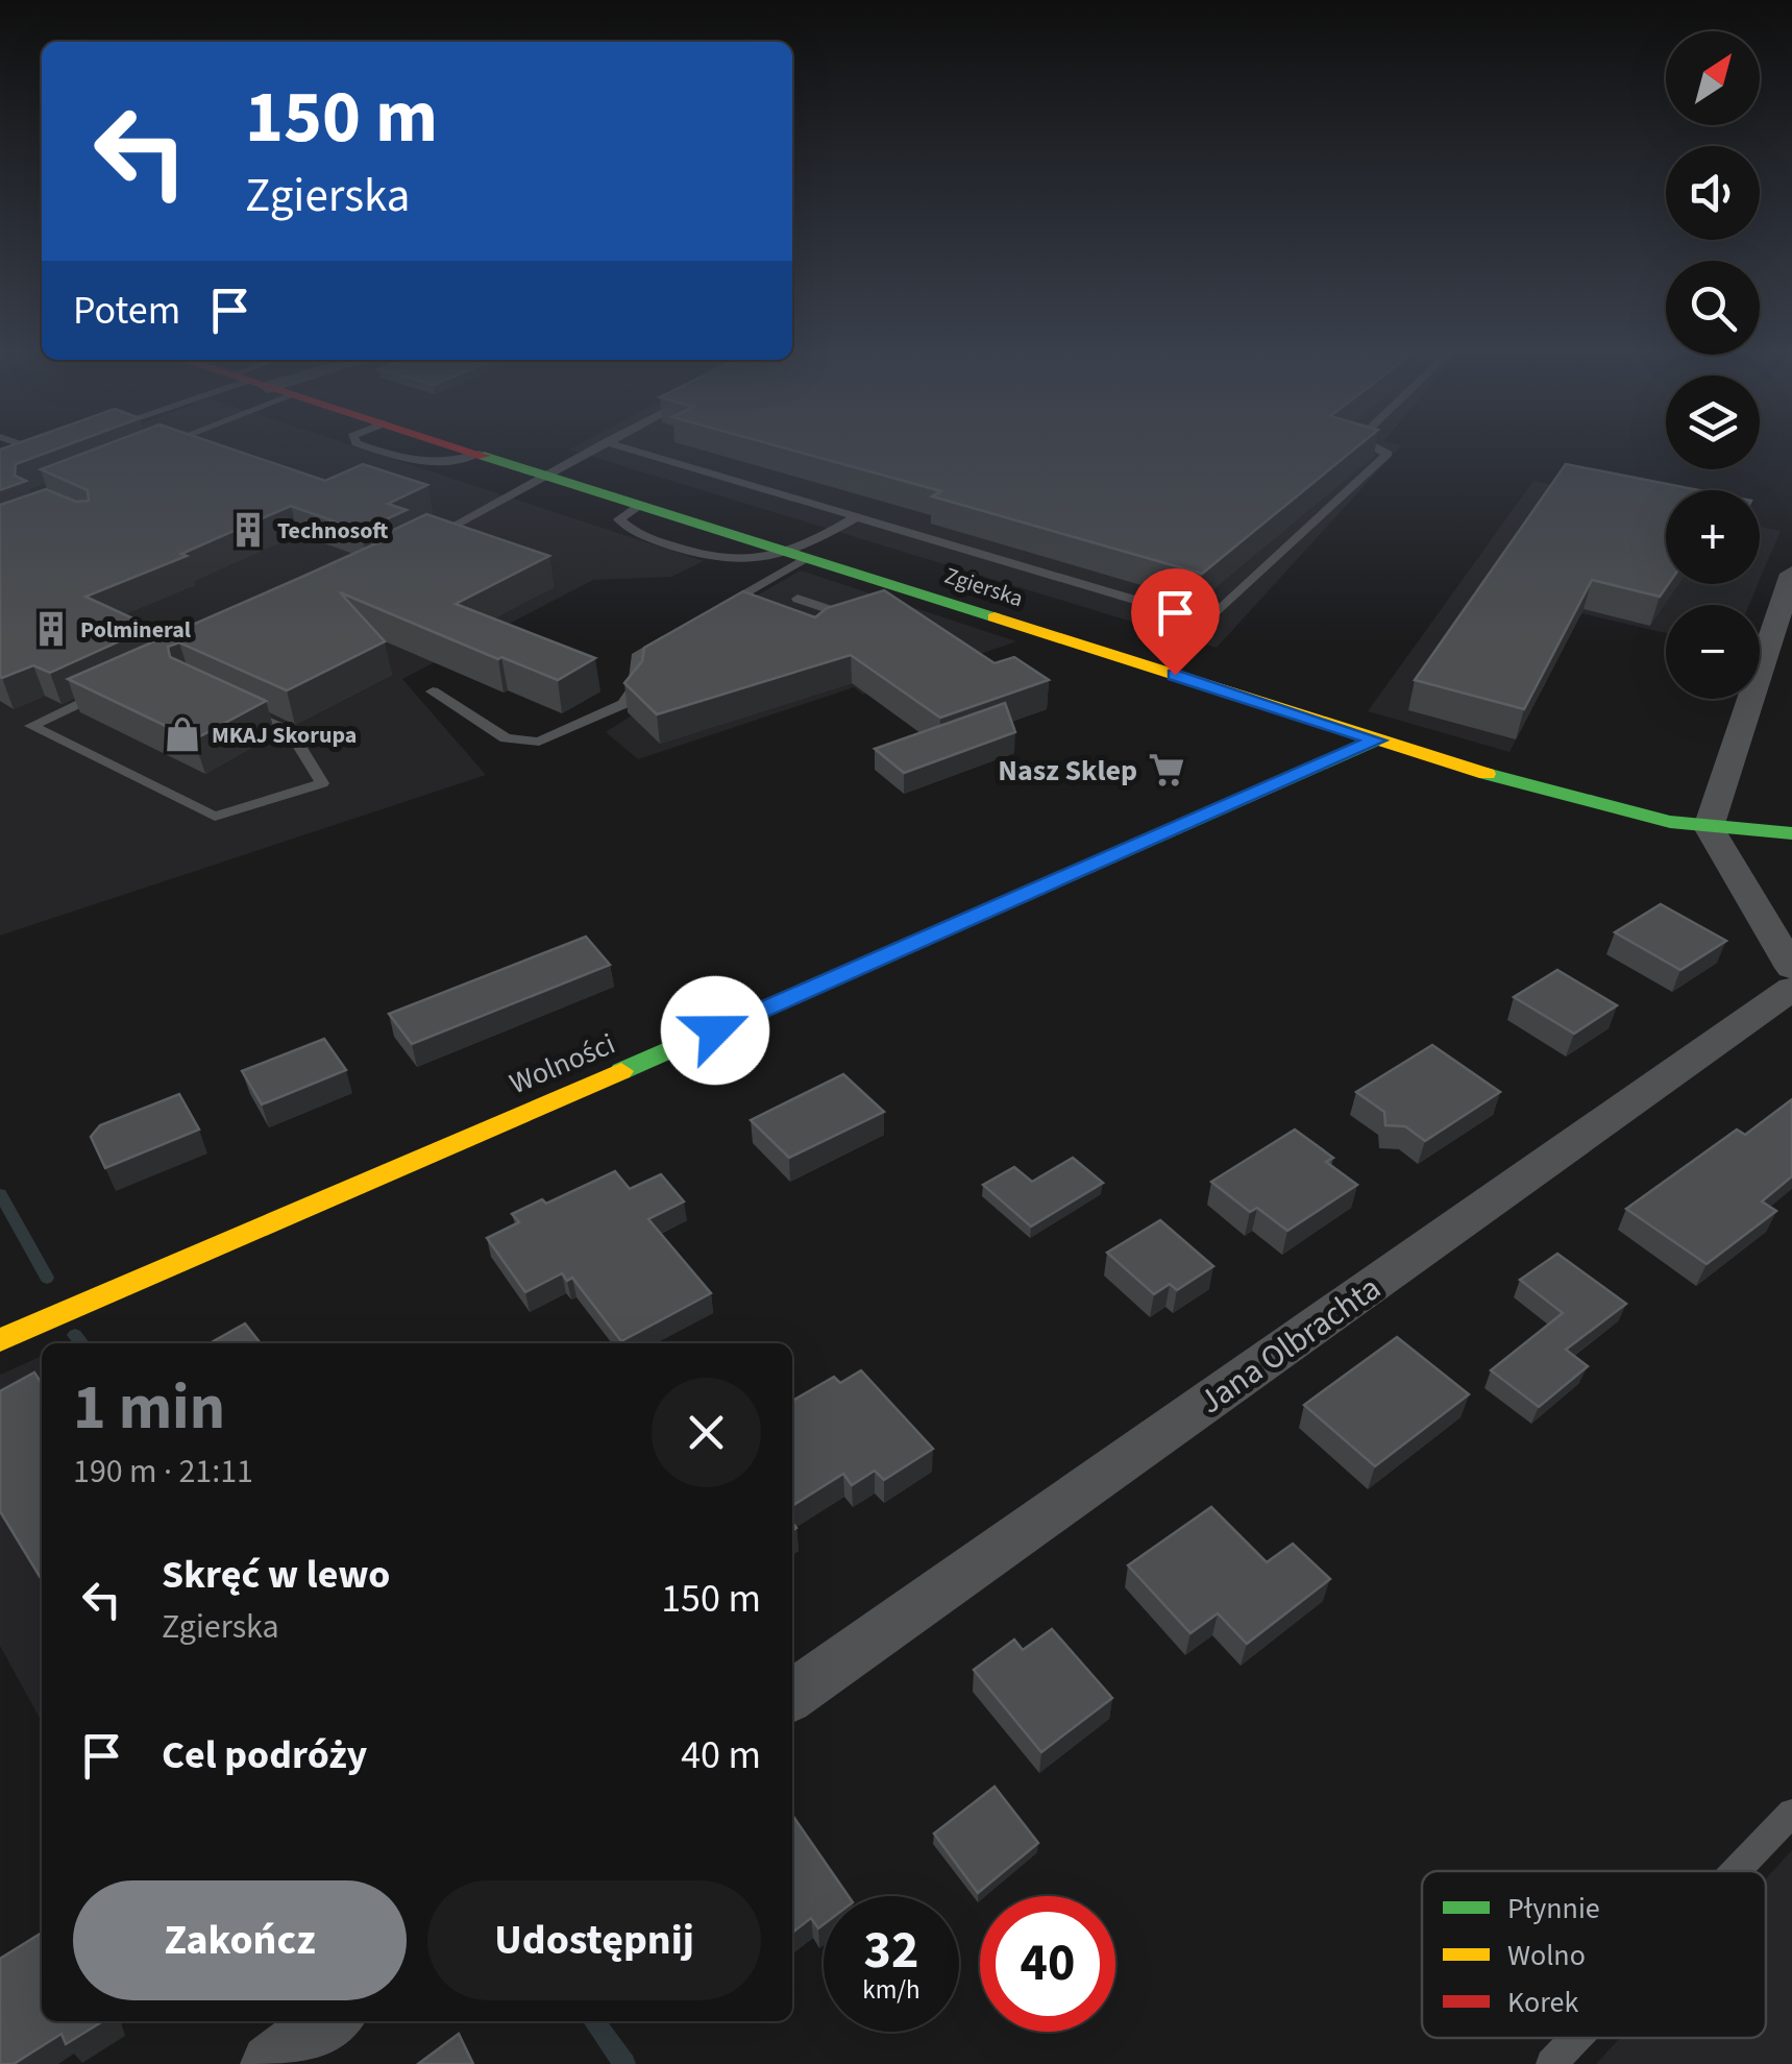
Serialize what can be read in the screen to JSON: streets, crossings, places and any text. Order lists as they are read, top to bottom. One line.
{"streets":{"main road":["Zgierska","Wolności"],"street":["Jana Olbrachta"]},"crossings":[["Zgierska","Wolności"]],"places":{"building":["Technosoft","Polmineral"],"shop":["MKAJ Skorupa"],"supermarket":["Nasz Sklep"]},"legend":["Płynnie","Wolno","Korek"],"north":"top right","page":{"map_buttons":["+","−"],"turn":["150 m","Zgierska"],"then":"Potem","heading":["1 min","190 m · 21:11"],"list":[{"name":"Skręć w lewo","note":"Zgierska","value":"150 m"},{"name":"Cel podróży","value":"40 m"}],"buttons":["Zakończ","Udostępnij"],"speed":"32 km/h","limit":"40"}}
